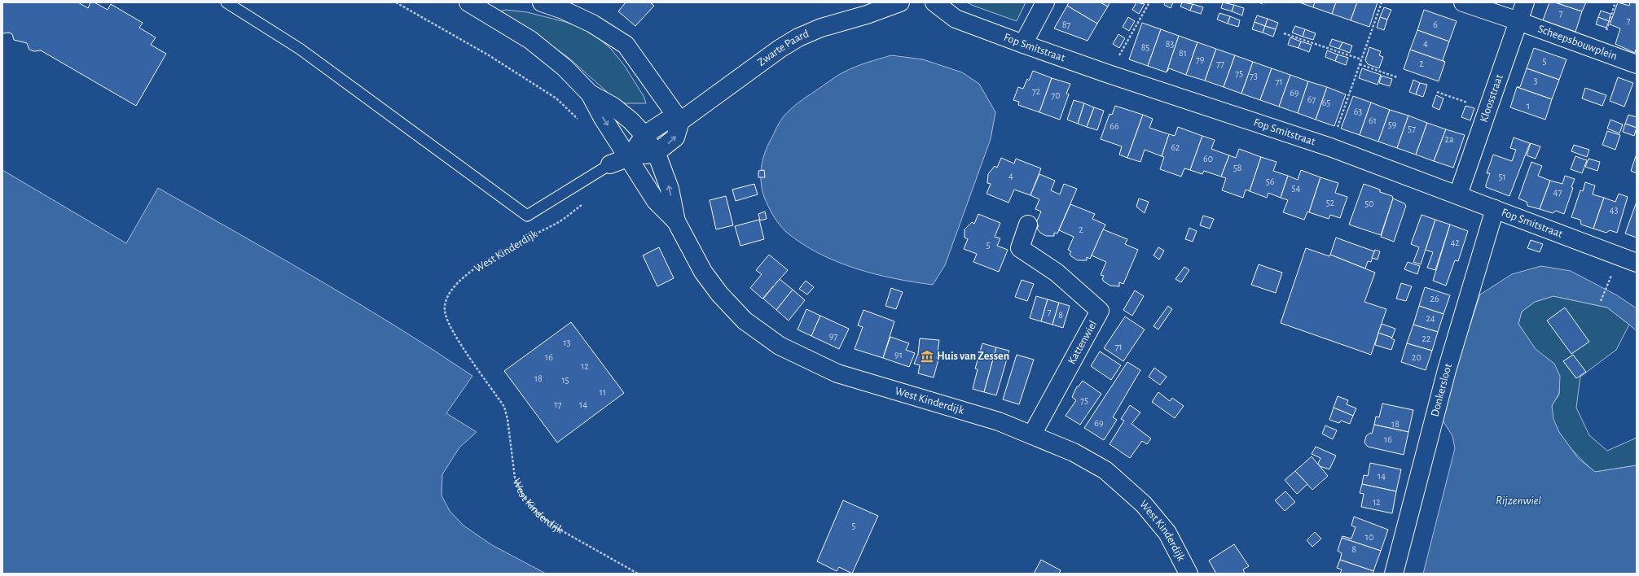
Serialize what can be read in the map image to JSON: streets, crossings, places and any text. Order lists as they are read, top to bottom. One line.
{"streets":{"street":["Scheepsbouwplein","Fop Smitstraat","Zwarte Paard","Kloosstraat","West Kinderdijk","Kattenwiel","Donkersloot"]},"crossings":[["Scheepsbouwplein","Kloosstraat"],["Fop Smitstraat","Kloosstraat"],["Fop Smitstraat","Donkersloot"],["West Kinderdijk","Kattenwiel"]],"water":["Rijzenwiel"],"places":{"museum":["Huis van Zessen"]},"house_numbers":["7","7","87","6","4","83","85","81","79","5","77","2","75","73","3","71","72","69","70","67","65","1","63","61","59","66","57","2a","62","60","58","4","51","56","54","47","52","50","43","2","42","5","26","7","8","24","97","22","13","71","91","16","20","12","18","15","11","75","17","14","69","18","16","14","12","5","10","8"]}
